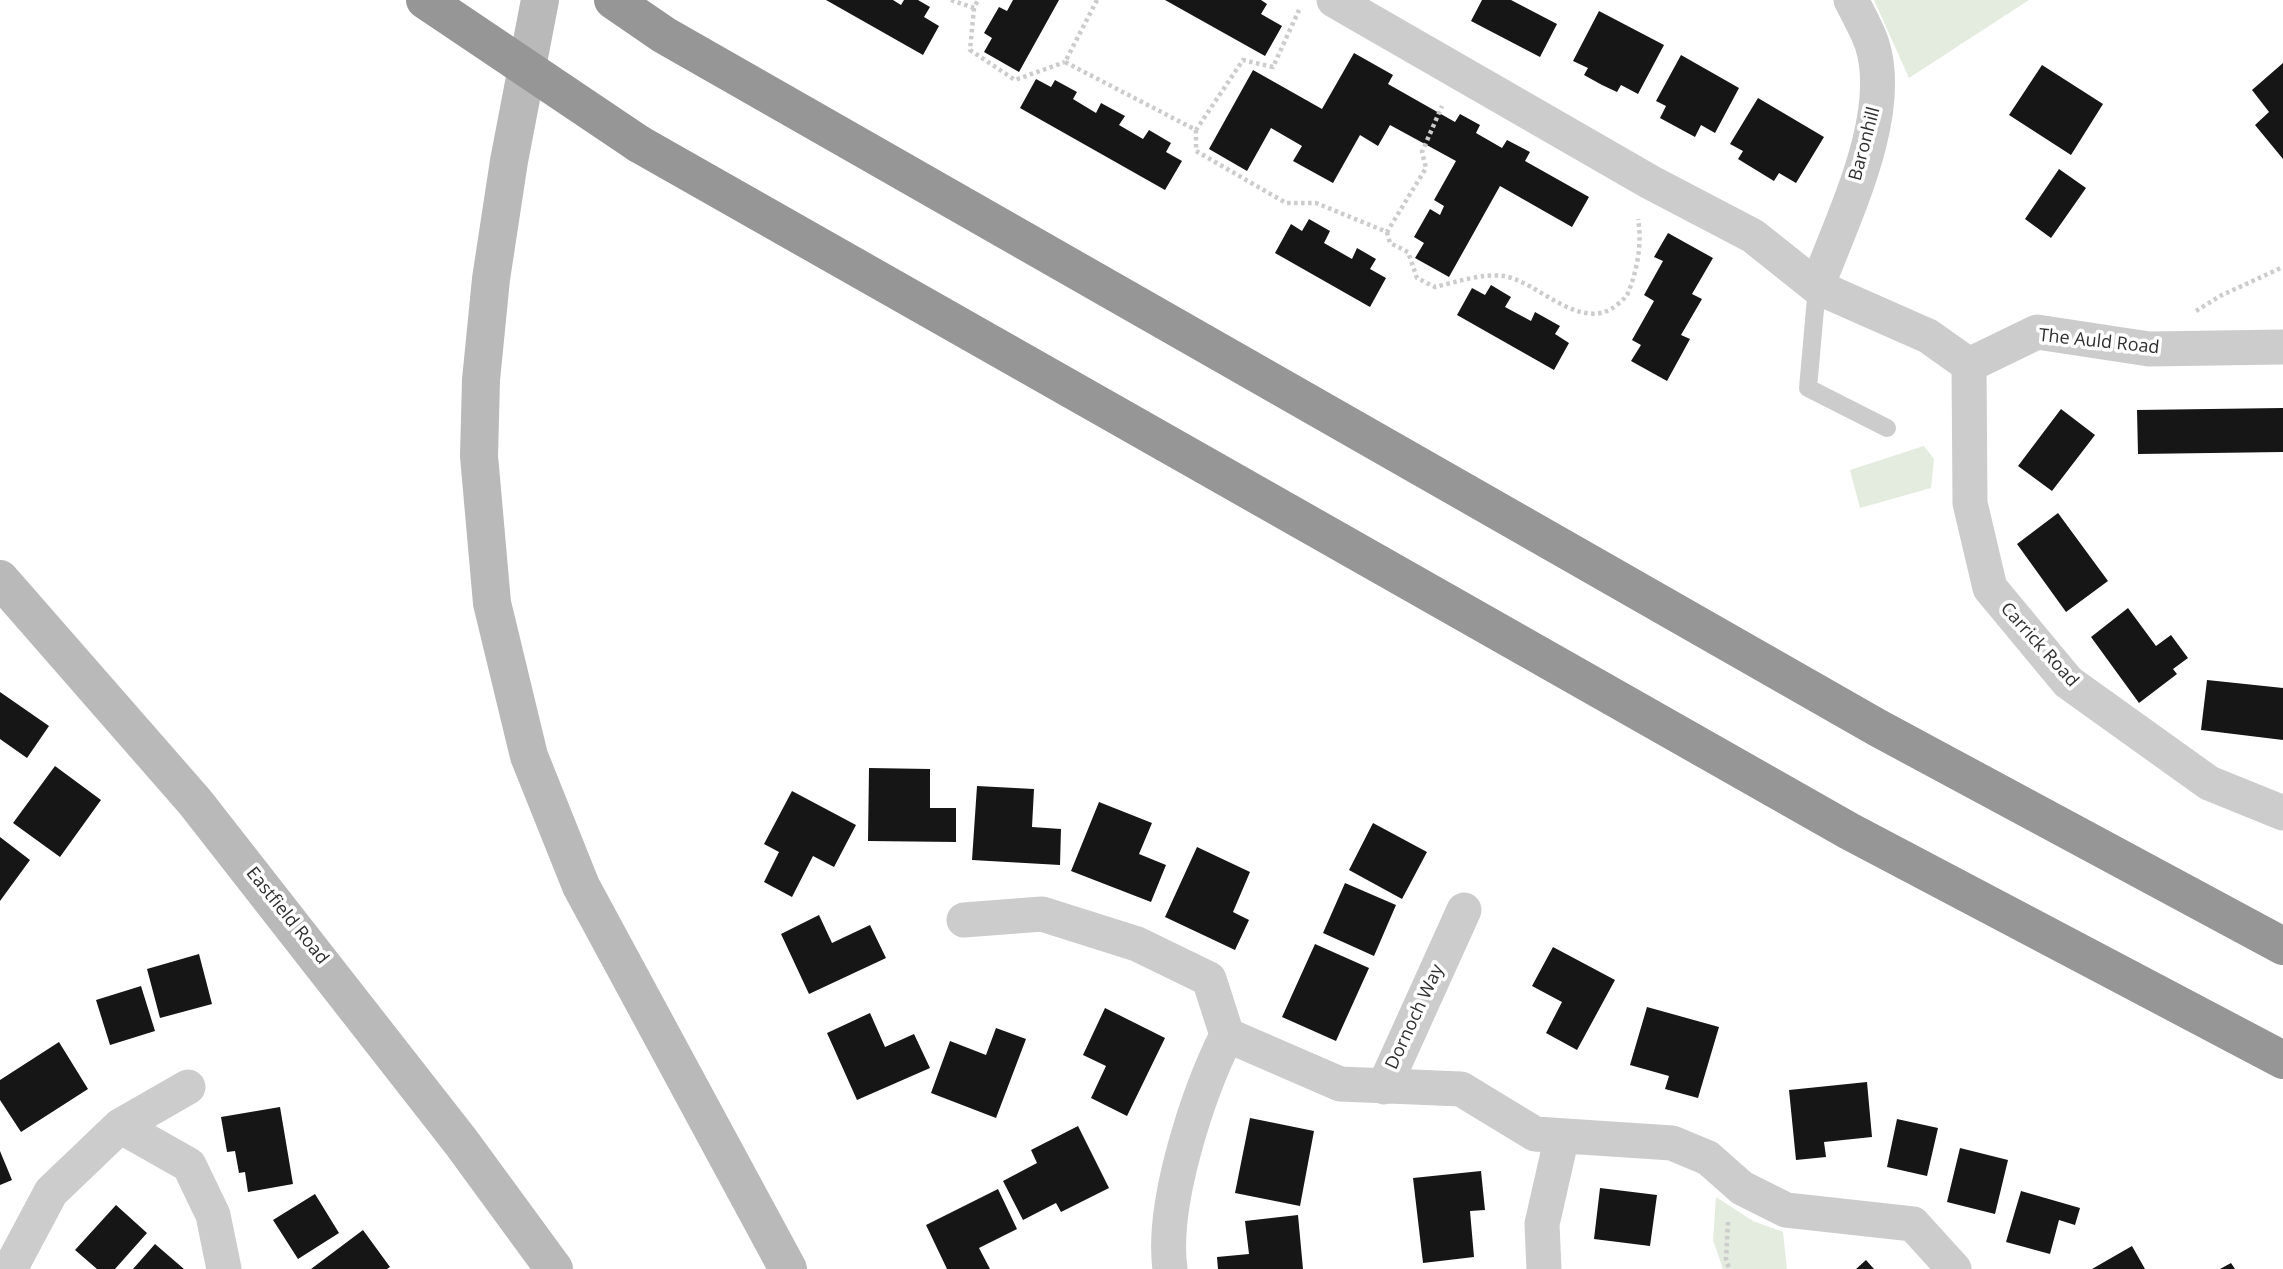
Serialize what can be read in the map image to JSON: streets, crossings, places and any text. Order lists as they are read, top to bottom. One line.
{"streets":{"street":["Baronhill","The Auld Road","Carrick Road","Eastfield Road","Dornoch Way"]},"crossings":[["The Auld Road","Carrick Road"]]}
